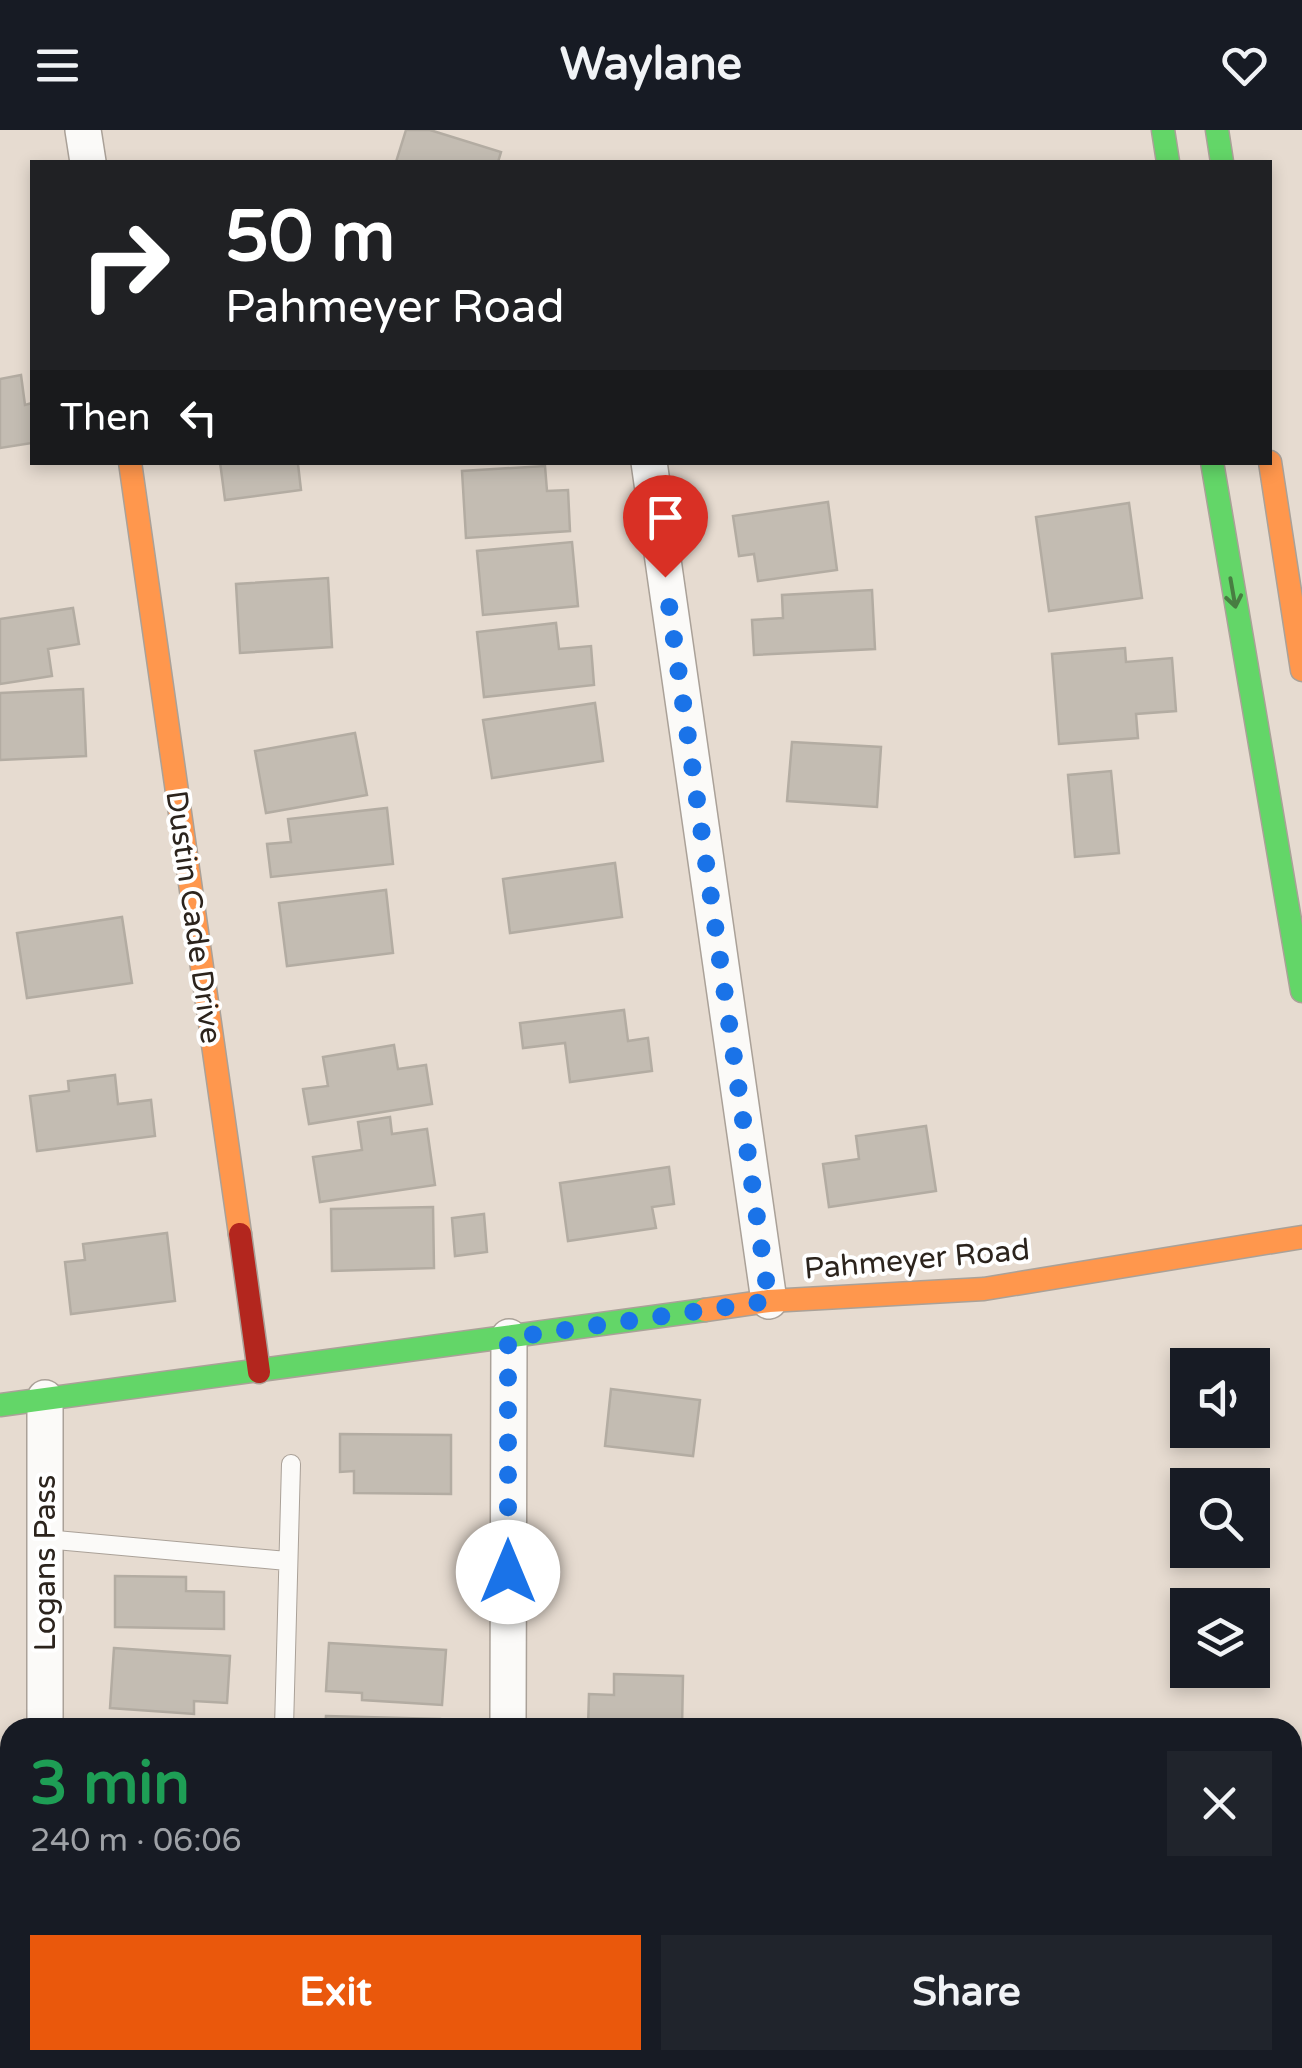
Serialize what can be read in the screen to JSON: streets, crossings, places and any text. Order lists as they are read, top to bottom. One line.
{"streets":{"street":["Dustin Cade Drive","Pahmeyer Road","Logans Pass"]},"crossings":[["Dustin Cade Drive","Pahmeyer Road"],["Pahmeyer Road","Logans Pass"]],"page":{"header":"Waylane","turn":["50 m","Pahmeyer Road"],"then":"Then","heading":["3 min","240 m · 06:06"],"buttons":["Exit","Share"]}}
